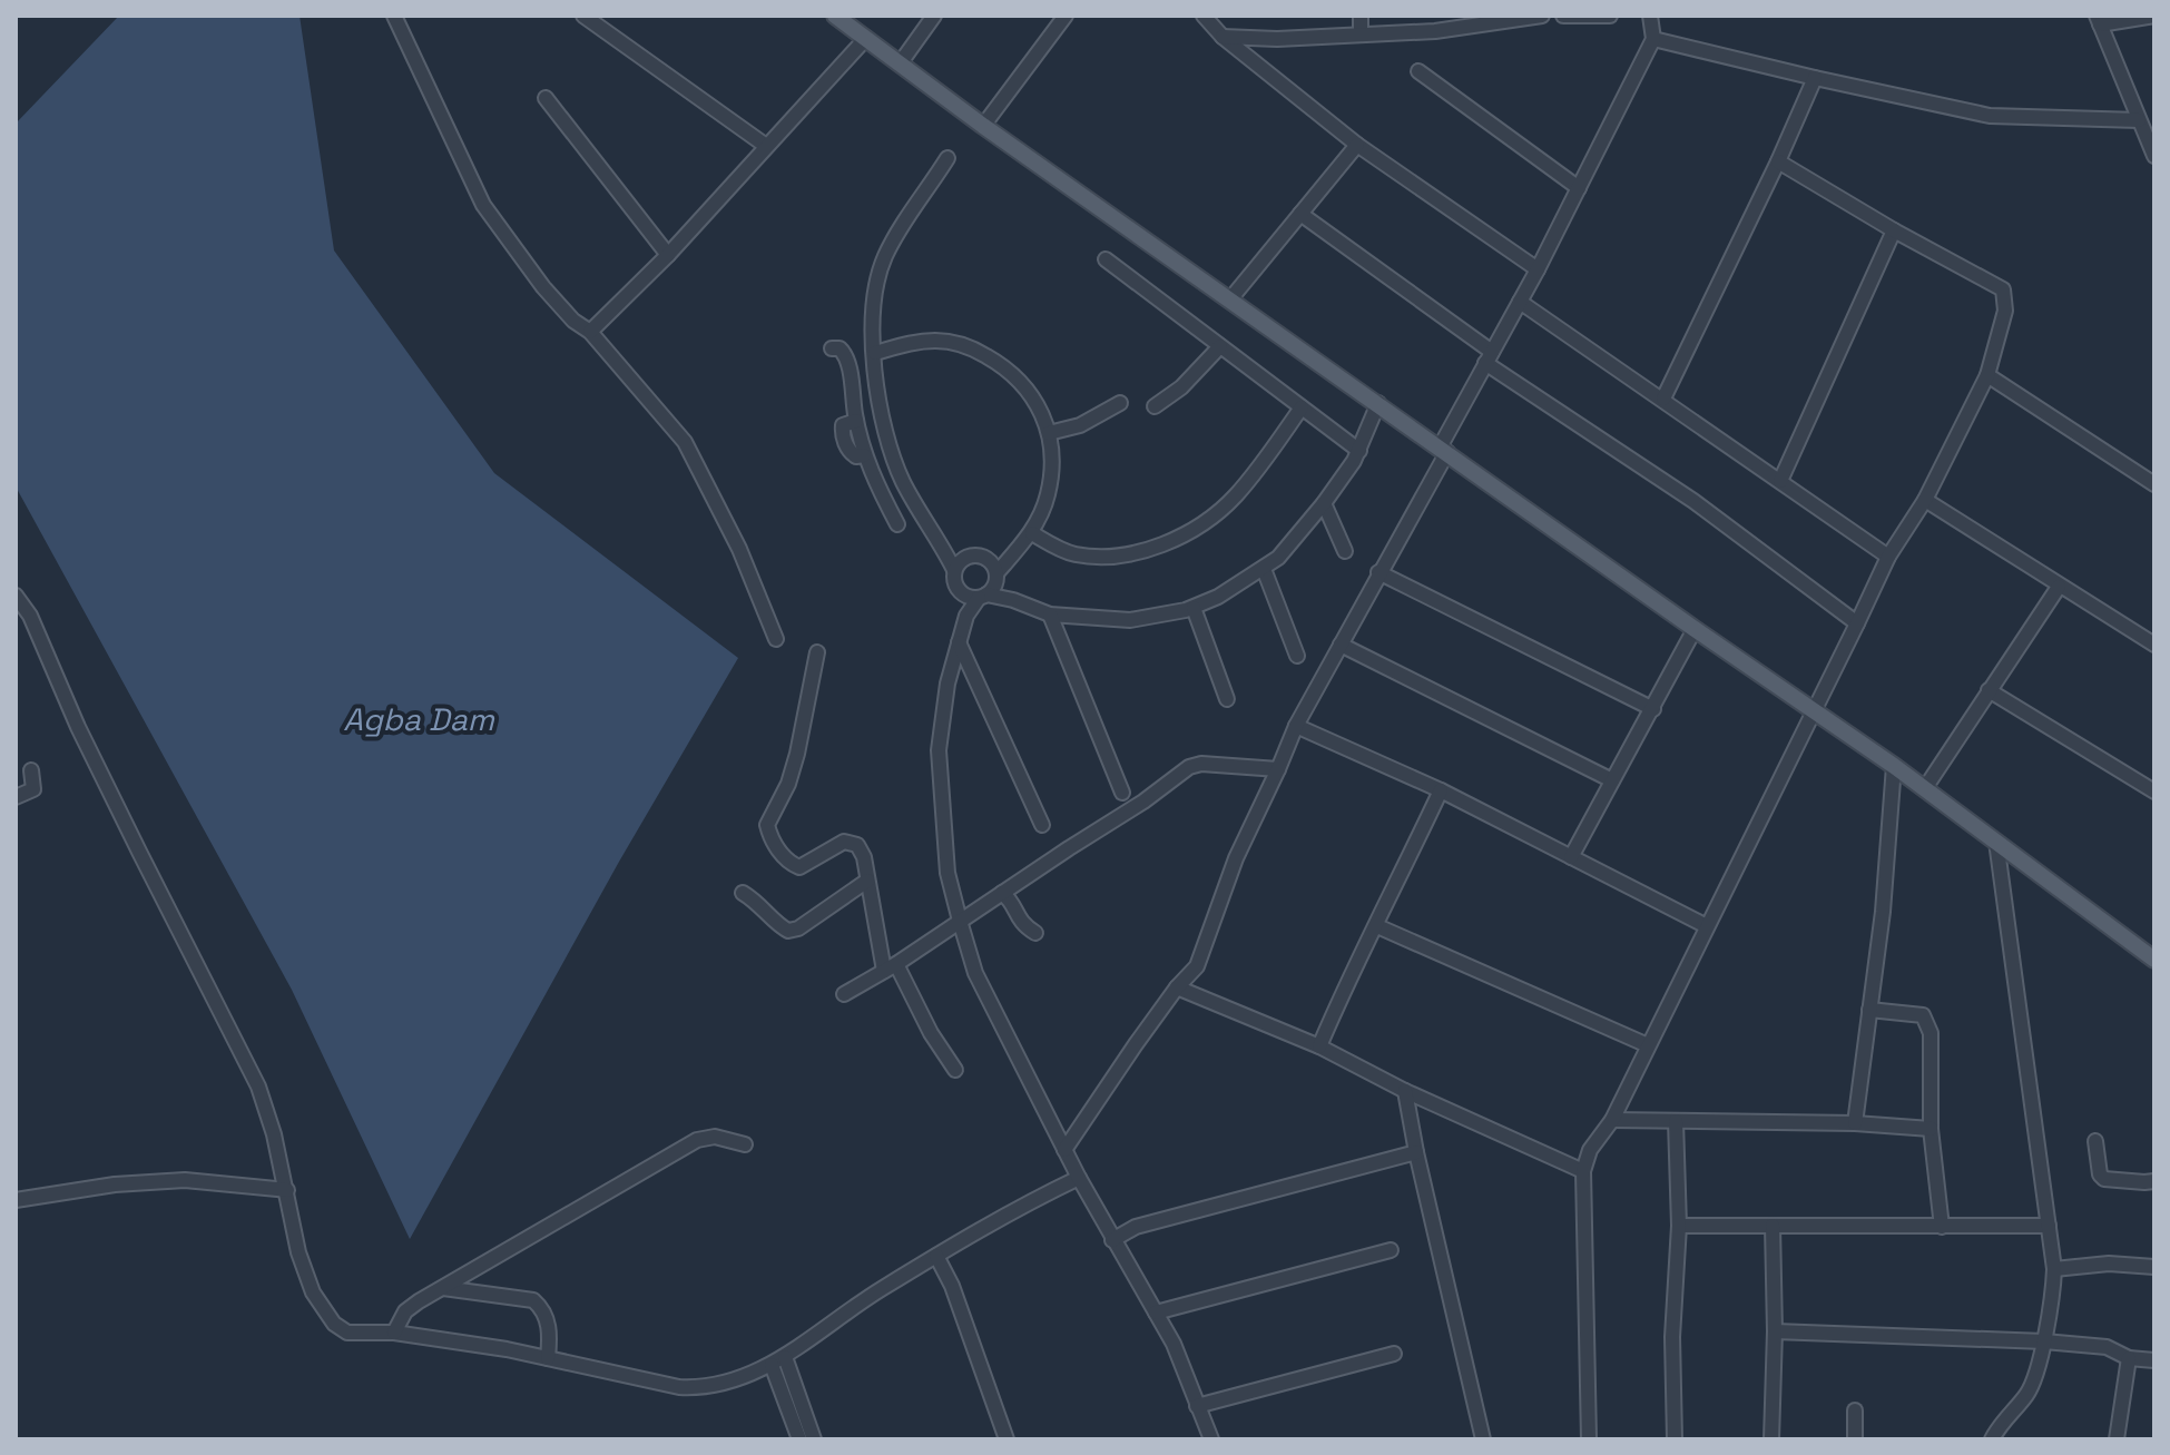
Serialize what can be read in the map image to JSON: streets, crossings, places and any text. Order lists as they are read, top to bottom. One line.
{"water":["Agba Dam"]}
